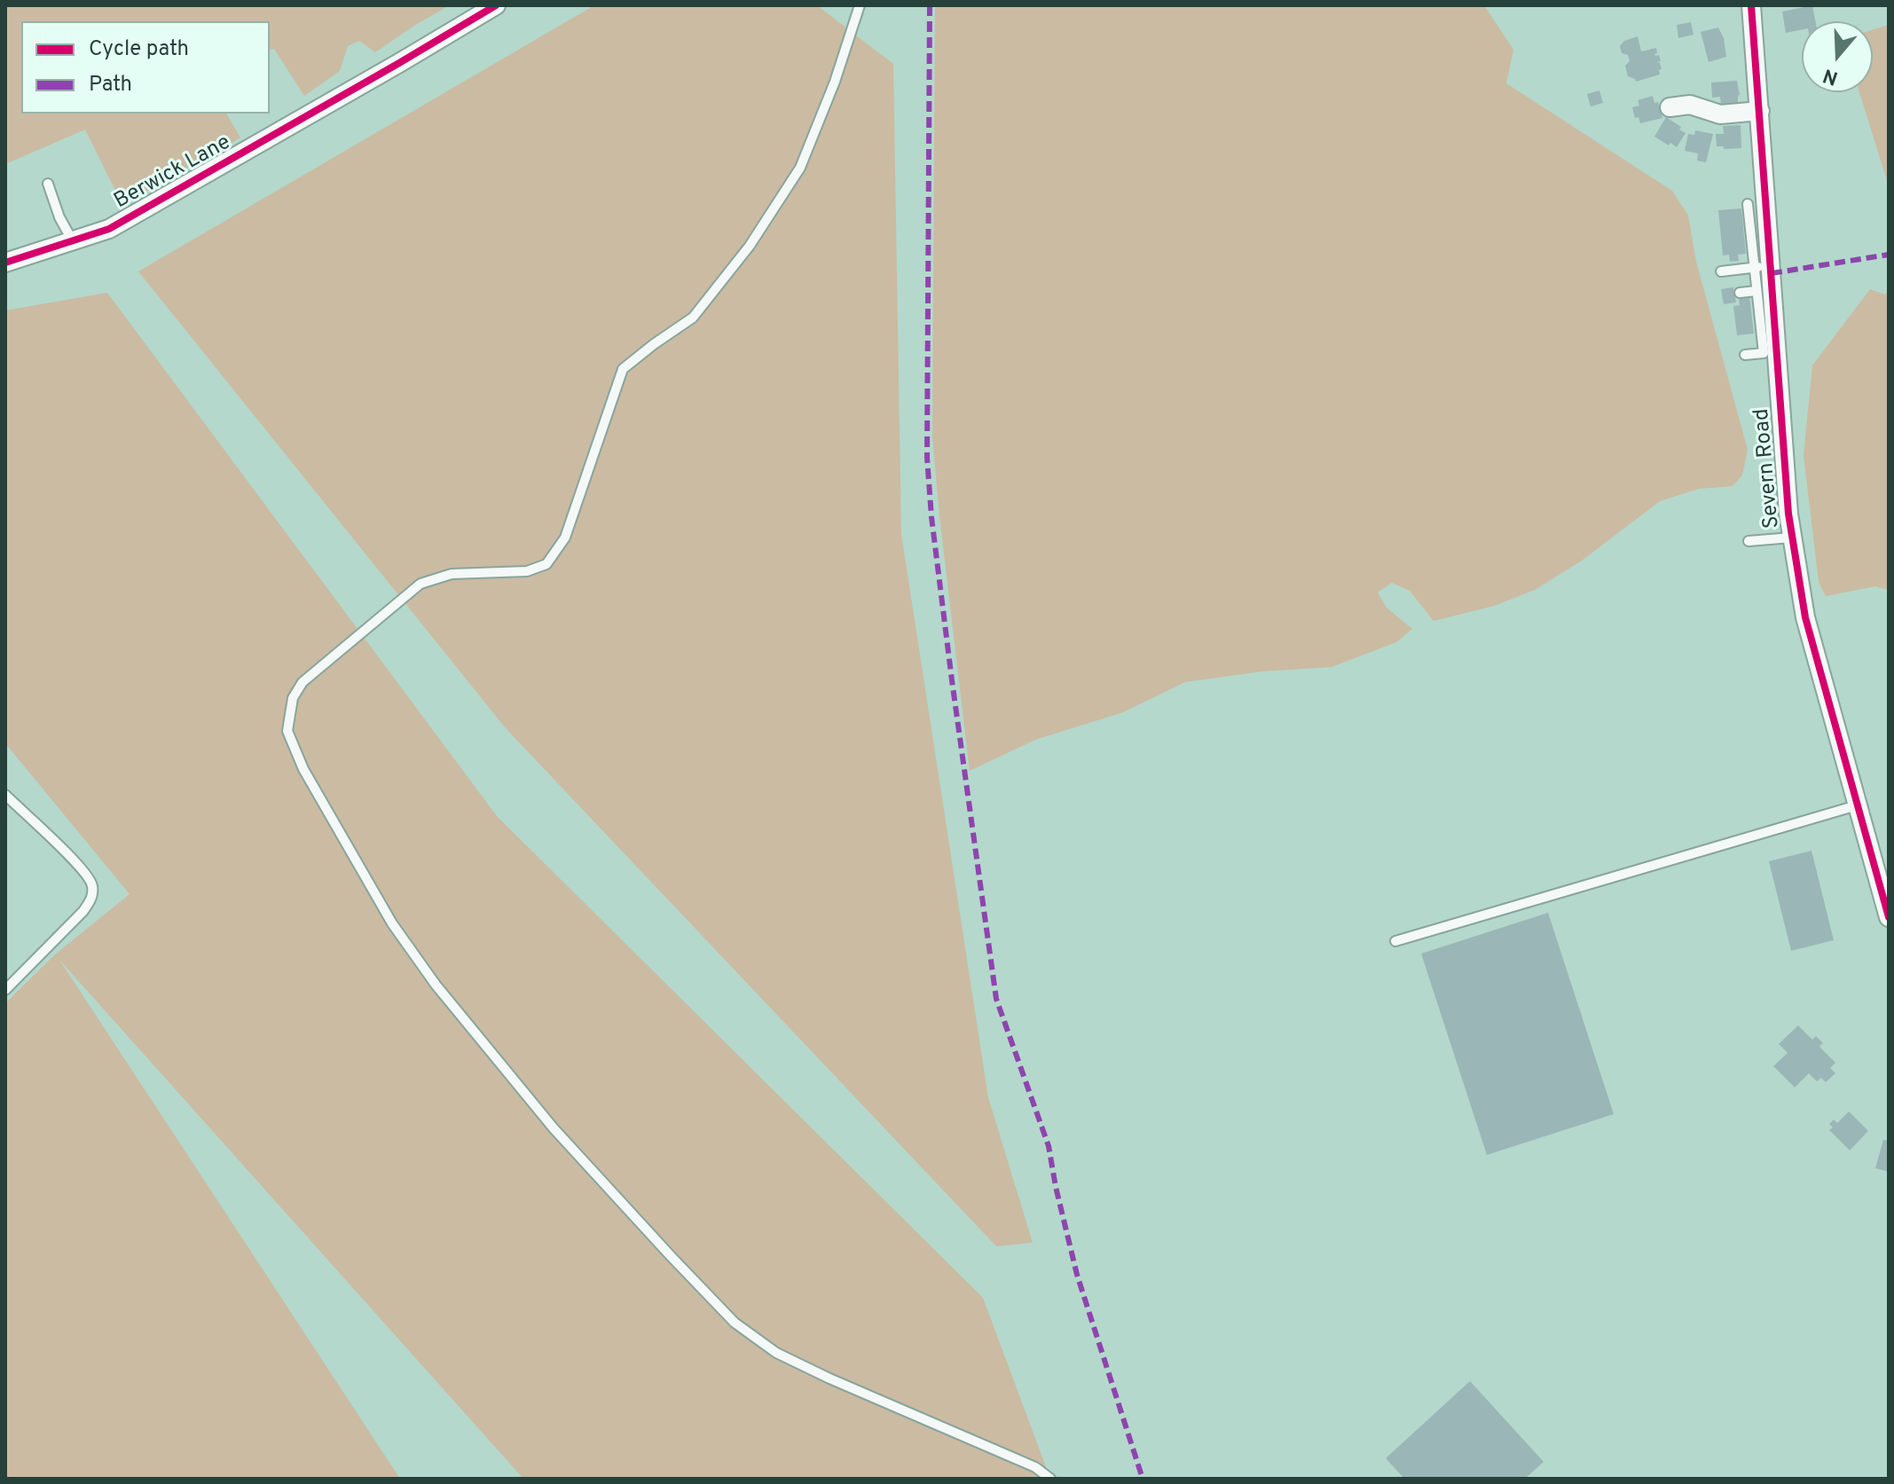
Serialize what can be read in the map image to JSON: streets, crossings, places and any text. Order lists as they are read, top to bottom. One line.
{"streets":{"street":["Berwick Lane","Severn Road"]},"legend":["Cycle path","Path"],"north":"bottom"}
